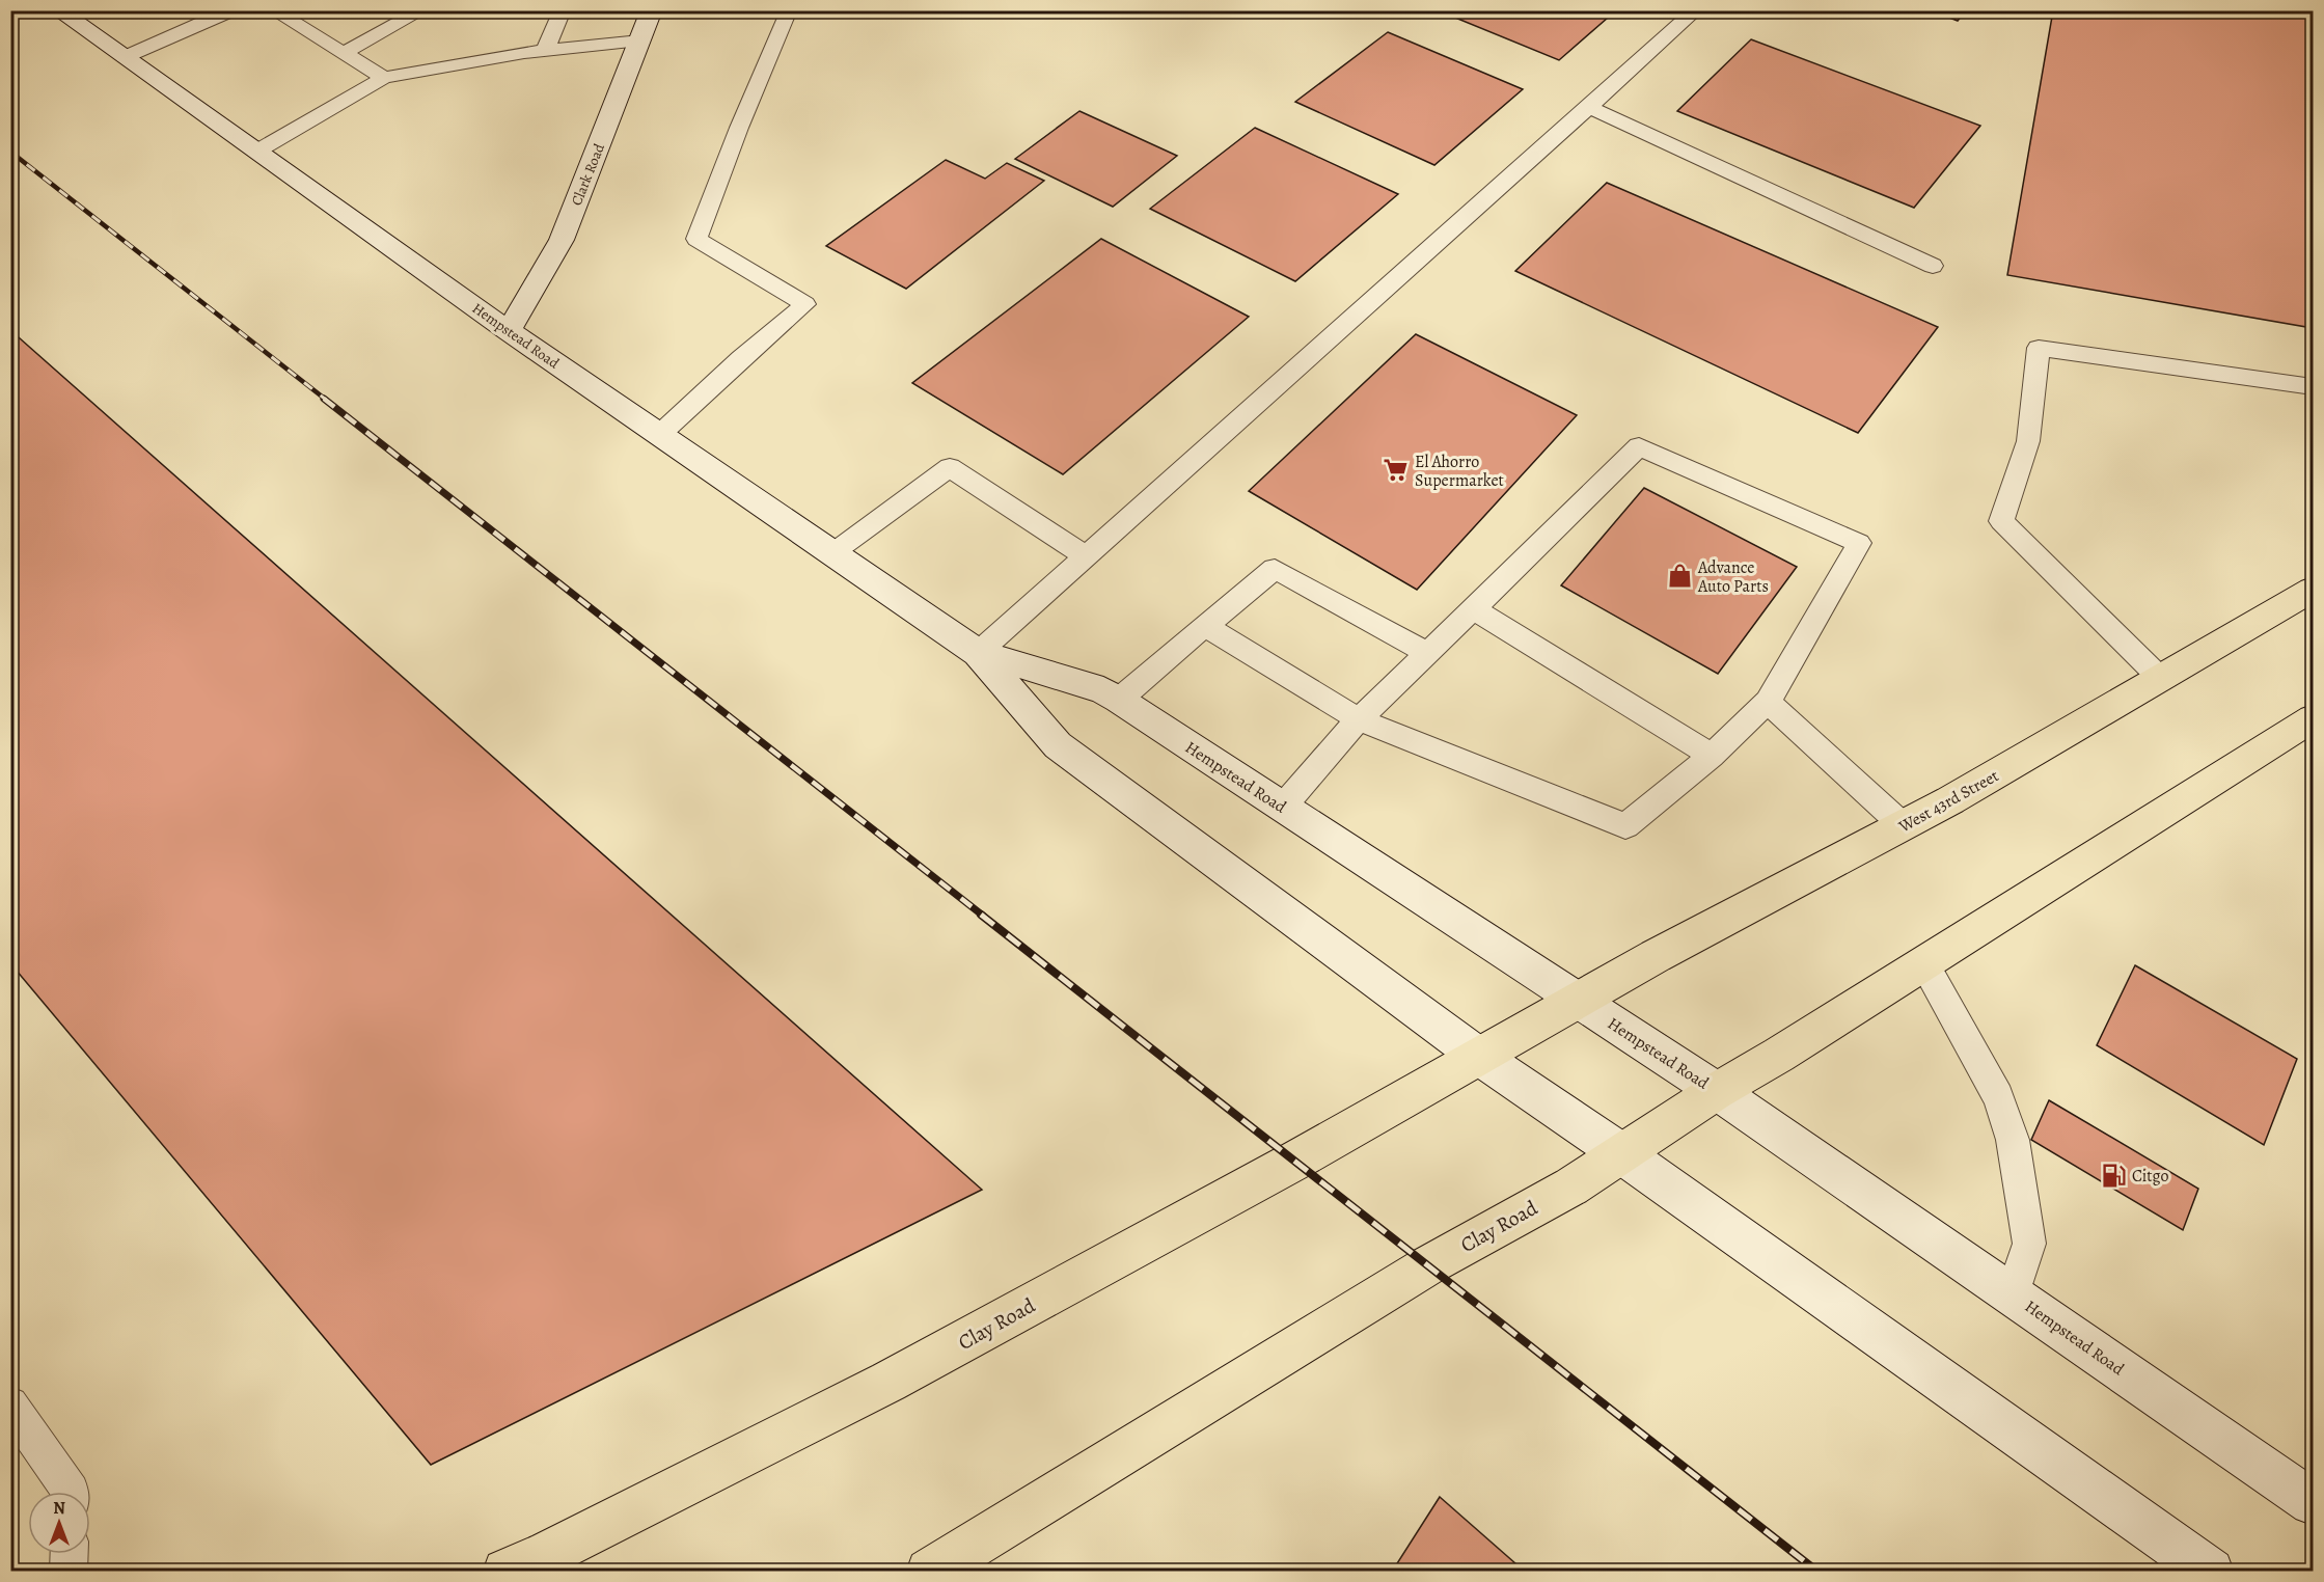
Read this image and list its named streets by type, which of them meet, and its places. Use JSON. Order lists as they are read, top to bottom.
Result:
{
  "streets": {
    "main road": [
      "Clark Road",
      "Hempstead Road",
      "West 43rd Street",
      "Clay Road"
    ]
  },
  "crossings": [
    ["Clark Road", "Hempstead Road"],
    ["Hempstead Road", "West 43rd Street"],
    ["Hempstead Road", "Clay Road"],
    ["West 43rd Street", "Clay Road"]
  ],
  "places": {
    "supermarket": ["El Ahorro Supermarket"],
    "shop": ["Advance Auto Parts"],
    "fuel station": ["Citgo"]
  },
  "north": "top"
}
